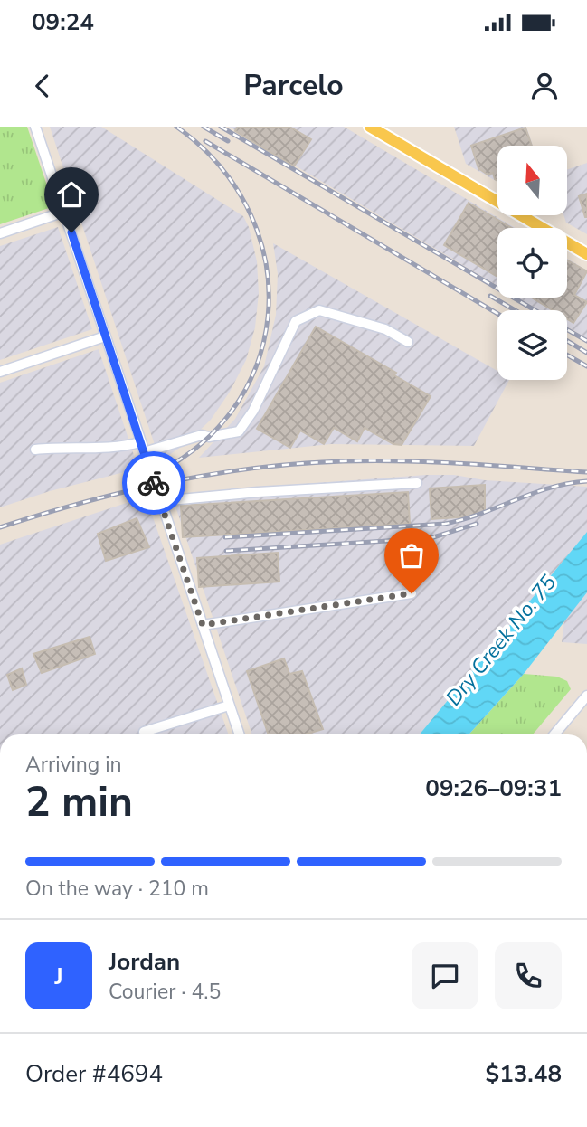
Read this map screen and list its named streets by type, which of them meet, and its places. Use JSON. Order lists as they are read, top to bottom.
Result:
{
  "water": ["Dry Creek No. 75"],
  "north": "top",
  "page": {
    "status": "09:24",
    "header": "Parcelo",
    "heading": ["2 min", "Arriving in", "09:26–09:31"],
    "panel": [
      "Jordan",
      "Courier · 4.5",
      "Order #4694",
      "$13.48"
    ],
    "bar": "On the way · 210 m",
    "round": "J"
  }
}
